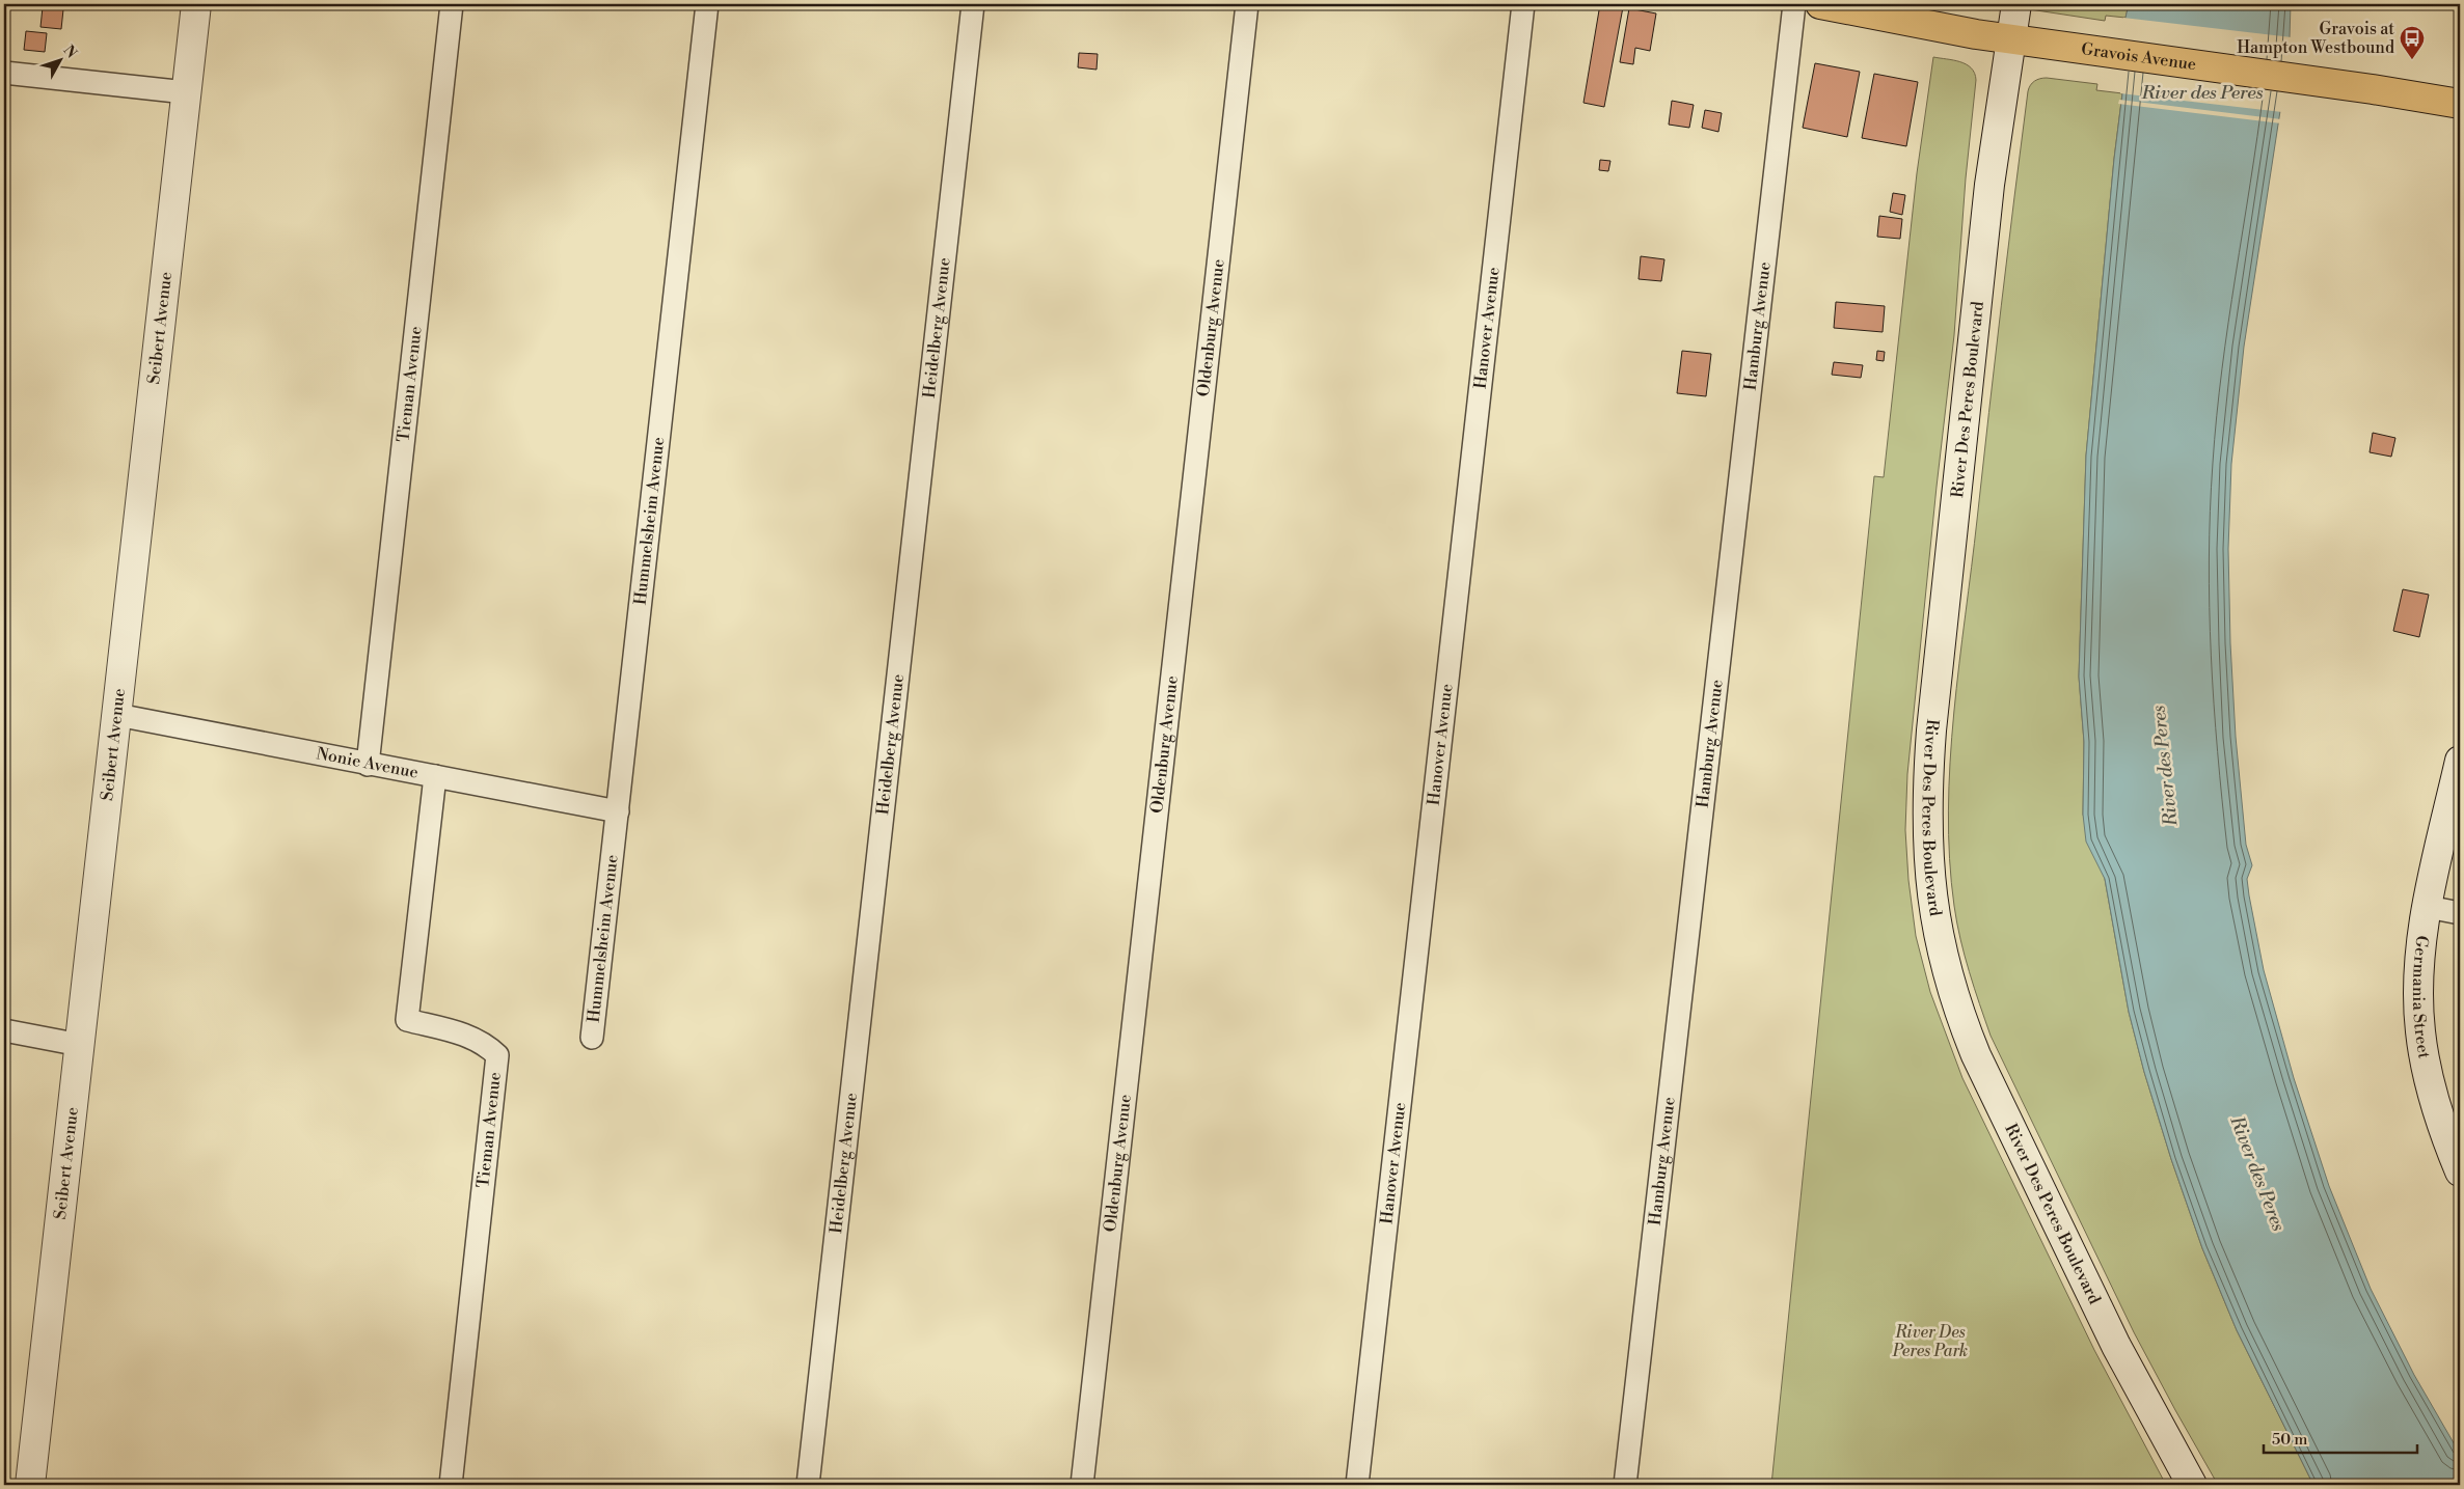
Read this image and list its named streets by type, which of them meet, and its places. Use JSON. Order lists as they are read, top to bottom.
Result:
{
  "streets": {
    "main road": [
      "Gravois Avenue",
      "Seibert Avenue",
      "River Des Peres Boulevard",
      "Germania Street"
    ],
    "street": [
      "Heidelberg Avenue",
      "Oldenburg Avenue",
      "Hanover Avenue",
      "Hamburg Avenue",
      "Tieman Avenue",
      "Hummelsheim Avenue",
      "Nonie Avenue"
    ]
  },
  "crossings": [
    ["Gravois Avenue", "River Des Peres Boulevard"],
    ["Seibert Avenue", "Nonie Avenue"],
    ["Tieman Avenue", "Nonie Avenue"],
    ["Hummelsheim Avenue", "Nonie Avenue"]
  ],
  "water": ["River des Peres"],
  "parks": ["River Des Peres Park"],
  "places": {
    "bus stop": ["Gravois at Hampton Westbound"]
  },
  "scale_bar": "50 m",
  "north": "top right"
}
